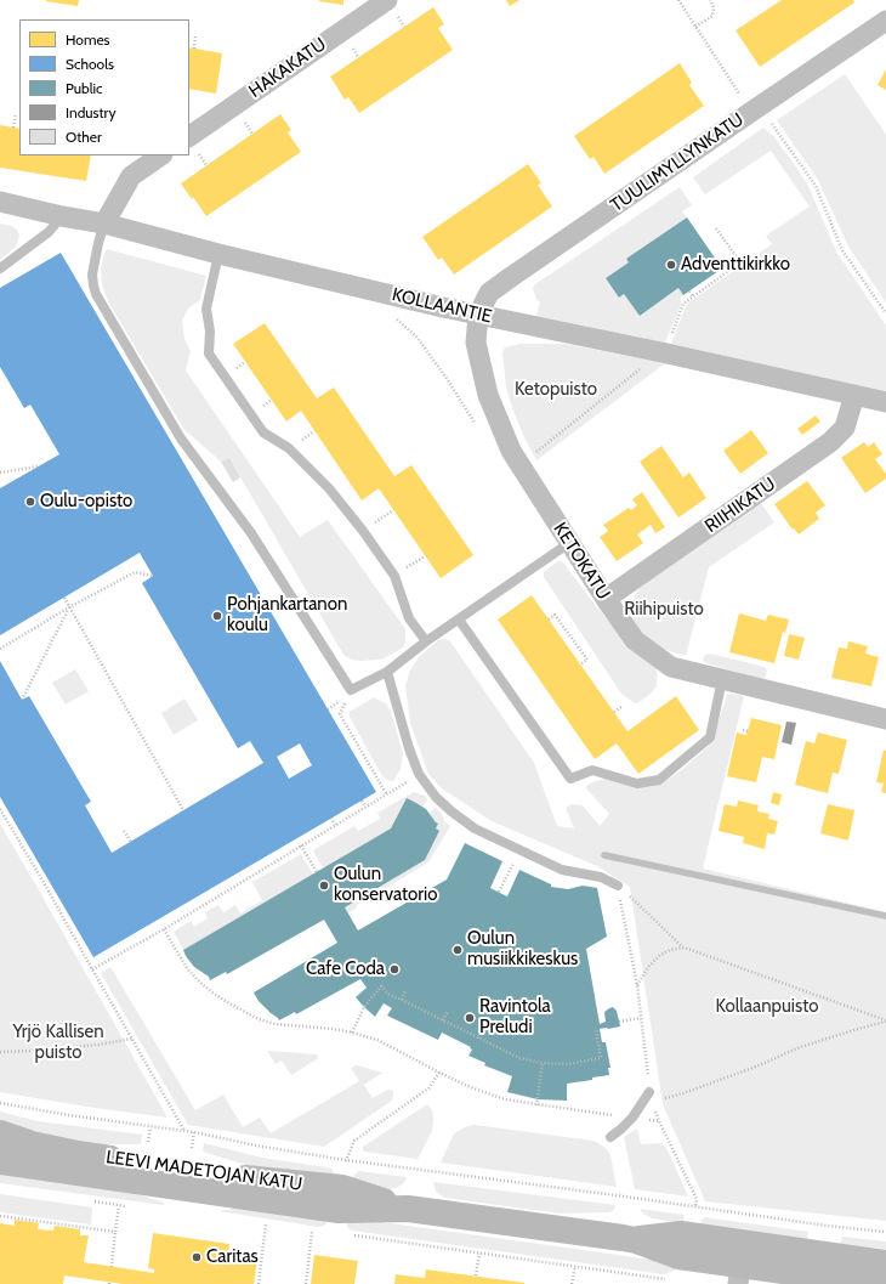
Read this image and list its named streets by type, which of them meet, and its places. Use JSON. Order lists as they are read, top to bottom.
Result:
{
  "streets": {
    "street": [
      "HAKAKATU",
      "TUULIMYLLYNKATU",
      "KOLLAANTIE",
      "RIIHIKATU",
      "KETOKATU",
      "LEEVI MADETOJAN KATU"
    ]
  },
  "crossings": [
    ["TUULIMYLLYNKATU", "KOLLAANTIE"],
    ["TUULIMYLLYNKATU", "KETOKATU"],
    ["KOLLAANTIE", "RIIHIKATU"],
    ["KOLLAANTIE", "KETOKATU"],
    ["RIIHIKATU", "KETOKATU"]
  ],
  "parks": [
    "Ketopuisto",
    "Riihipuisto",
    "Kollaanpuisto",
    "Yrjö Kallisen puisto"
  ],
  "places": [
    "Adventtikirkko",
    "Oulu-opisto",
    "Pohjankartanon koulu",
    "Oulun konservatorio",
    "Oulun musiikkikeskus",
    "Cafe Coda",
    "Ravintola Preludi",
    "Caritas"
  ],
  "legend": [
    "Homes",
    "Schools",
    "Public",
    "Industry",
    "Other"
  ]
}
